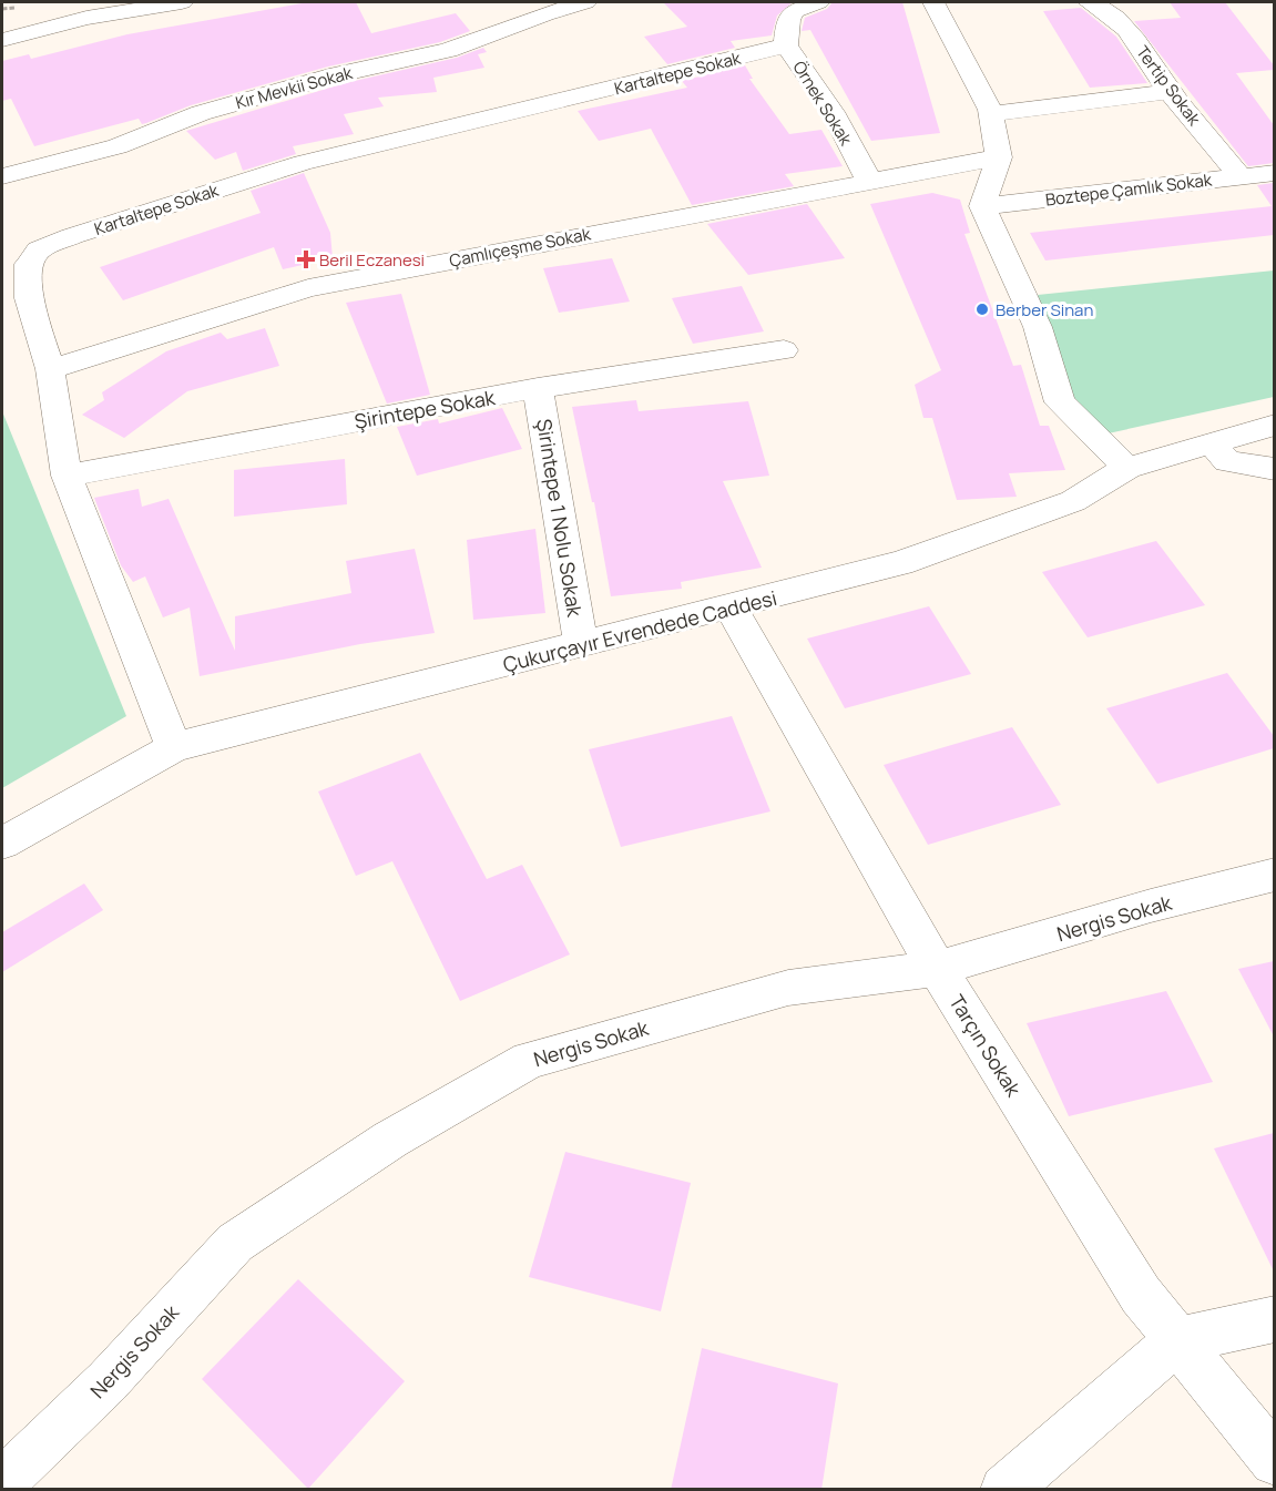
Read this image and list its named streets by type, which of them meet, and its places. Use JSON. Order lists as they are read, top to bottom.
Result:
{
  "streets": {
    "street": [
      "Kartaltepe Sokak",
      "Tertip Sokak",
      "Kır Mevkii Sokak",
      "Örnek Sokak",
      "Boztepe Çamlık Sokak",
      "Çamlıçeşme Sokak",
      "Şirintepe Sokak",
      "Şirintepe 1 Nolu Sokak",
      "Çukurçayır Evrendede Caddesi",
      "Nergis Sokak",
      "Tarçın Sokak"
    ]
  },
  "crossings": [
    ["Kartaltepe Sokak", "Örnek Sokak"],
    ["Kartaltepe Sokak", "Çamlıçeşme Sokak"],
    ["Kartaltepe Sokak", "Şirintepe Sokak"],
    ["Kartaltepe Sokak", "Çukurçayır Evrendede Caddesi"],
    ["Tertip Sokak", "Boztepe Çamlık Sokak"],
    ["Örnek Sokak", "Çamlıçeşme Sokak"],
    ["Şirintepe Sokak", "Şirintepe 1 Nolu Sokak"],
    ["Şirintepe 1 Nolu Sokak", "Çukurçayır Evrendede Caddesi"],
    ["Çukurçayır Evrendede Caddesi", "Tarçın Sokak"],
    ["Nergis Sokak", "Tarçın Sokak"]
  ],
  "places": {
    "health": ["Beril Eczanesi"],
    "other": ["Berber Sinan"]
  }
}
